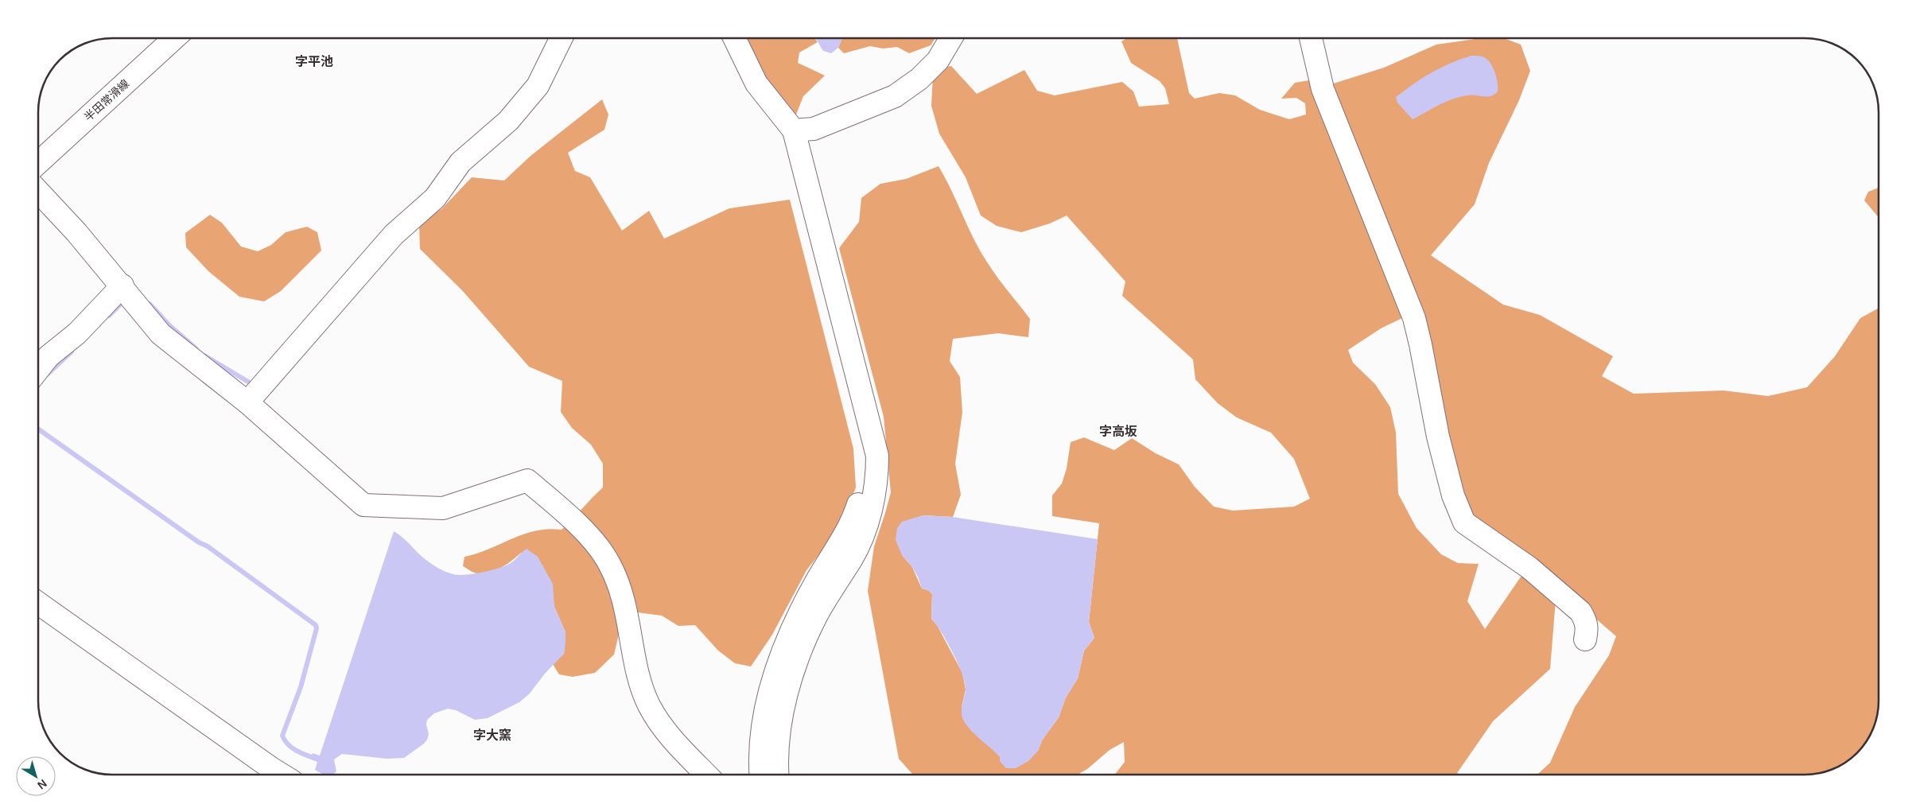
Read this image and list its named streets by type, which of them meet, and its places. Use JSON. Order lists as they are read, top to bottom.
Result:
{
  "streets": {
    "street": ["半田常滑線"]
  },
  "districts": ["字平池", "字高坂", "字大窯"],
  "north": "bottom right"
}
